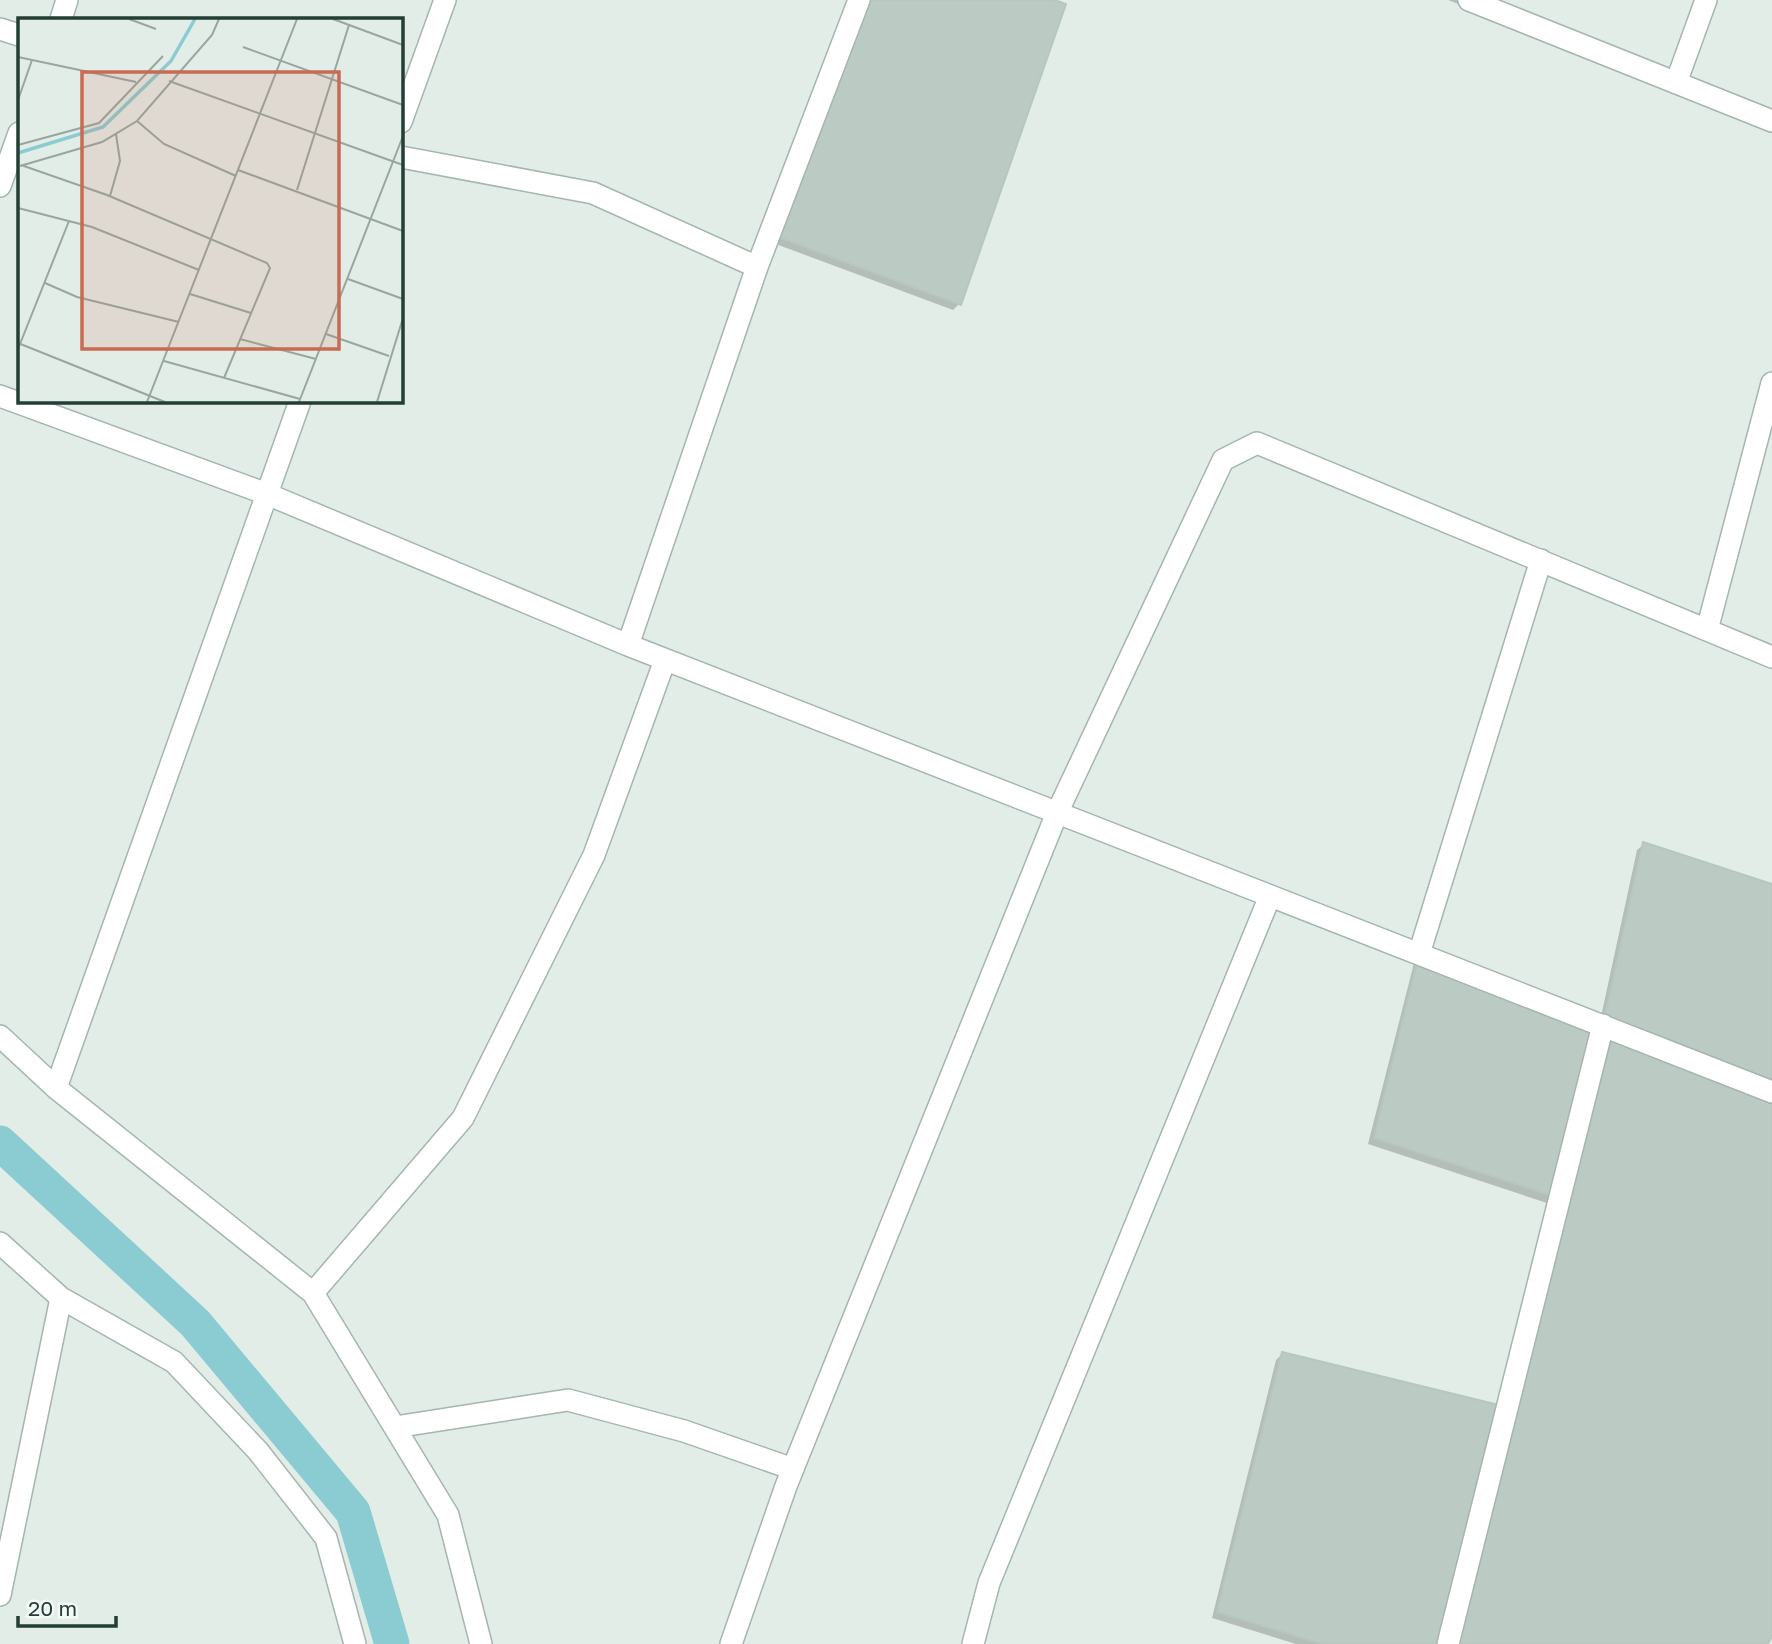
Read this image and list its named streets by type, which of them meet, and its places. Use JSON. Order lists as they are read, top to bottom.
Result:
{
  "scale_bar": "20 m"
}
